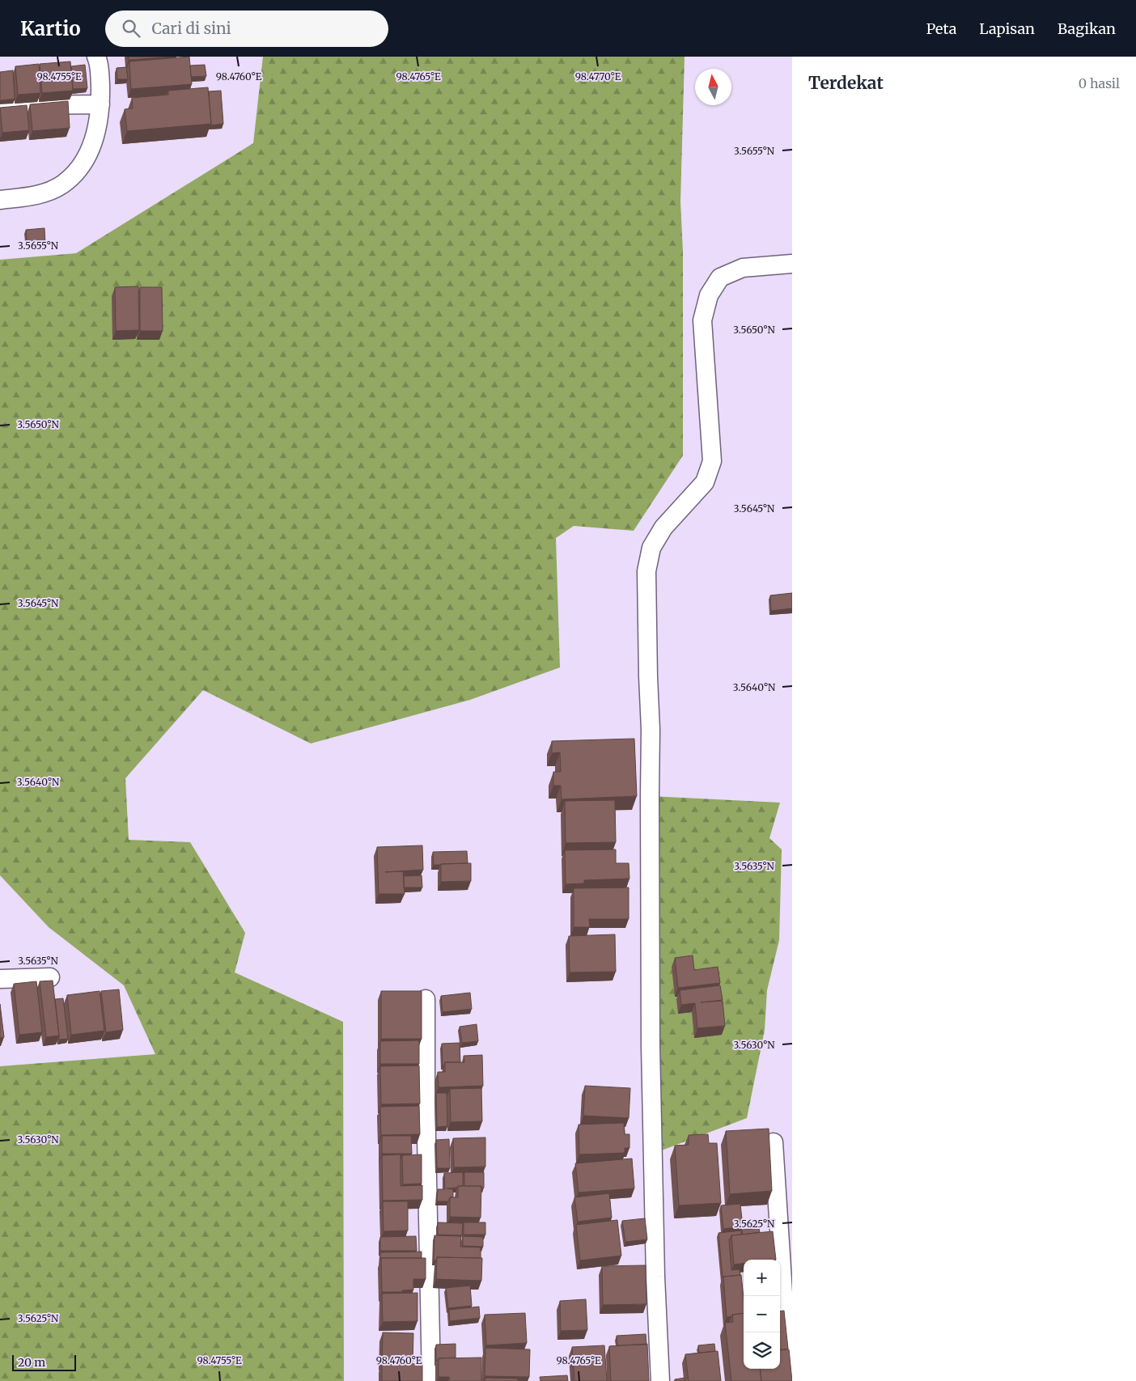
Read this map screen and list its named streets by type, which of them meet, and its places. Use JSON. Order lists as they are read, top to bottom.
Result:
{
  "scale_bar": "20 m",
  "north": "top",
  "page": {
    "header": "Kartio",
    "search": "Cari di sini",
    "nav": ["Peta", "Lapisan", "Bagikan"],
    "heading": ["Terdekat", "0 hasil"],
    "map_buttons": ["+", "−"],
    "scale": "20 m"
  },
  "coordinates": [
    "98.4755°E",
    "98.4760°E",
    "98.4765°E",
    "98.4770°E",
    "3.5655°N",
    "3.5650°N",
    "3.5645°N",
    "3.5640°N",
    "3.5635°N",
    "3.5630°N",
    "3.5625°N"
  ]
}
